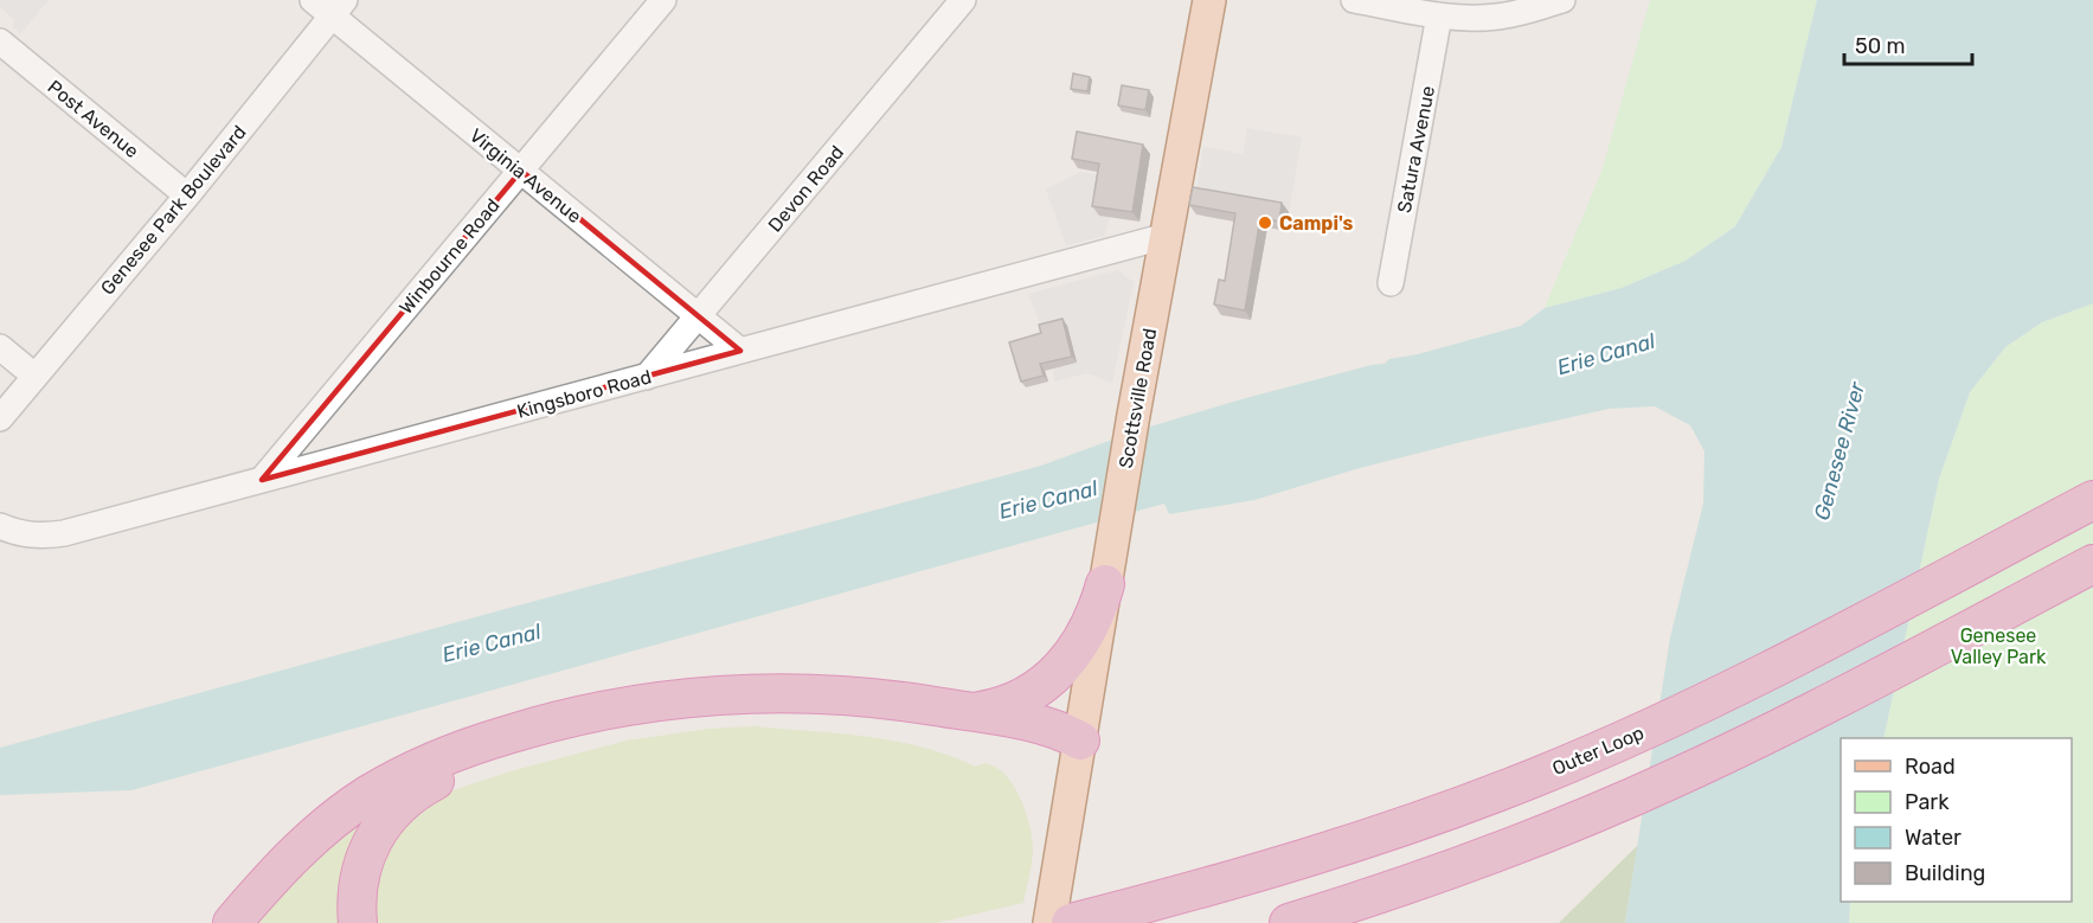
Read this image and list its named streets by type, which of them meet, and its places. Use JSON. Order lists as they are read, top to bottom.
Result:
{
  "streets": {
    "highway": ["Outer Loop"],
    "main road": ["Scottsville Road"],
    "street": [
      "Post Avenue",
      "Satura Avenue",
      "Virginia Avenue",
      "Devon Road",
      "Genesee Park Boulevard",
      "Winbourne Road",
      "Kingsboro Road"
    ]
  },
  "crossings": [
    ["Post Avenue", "Genesee Park Boulevard"],
    ["Virginia Avenue", "Devon Road"],
    ["Virginia Avenue", "Genesee Park Boulevard"],
    ["Virginia Avenue", "Winbourne Road"],
    ["Virginia Avenue", "Kingsboro Road"],
    ["Devon Road", "Kingsboro Road"],
    ["Winbourne Road", "Kingsboro Road"],
    ["Kingsboro Road", "Scottsville Road"]
  ],
  "water": ["Erie Canal", "Genesee River"],
  "parks": ["Genesee Valley Park"],
  "places": ["Campi's"],
  "legend": [
    "Road",
    "Park",
    "Water",
    "Building"
  ],
  "scale_bar": "50 m"
}
